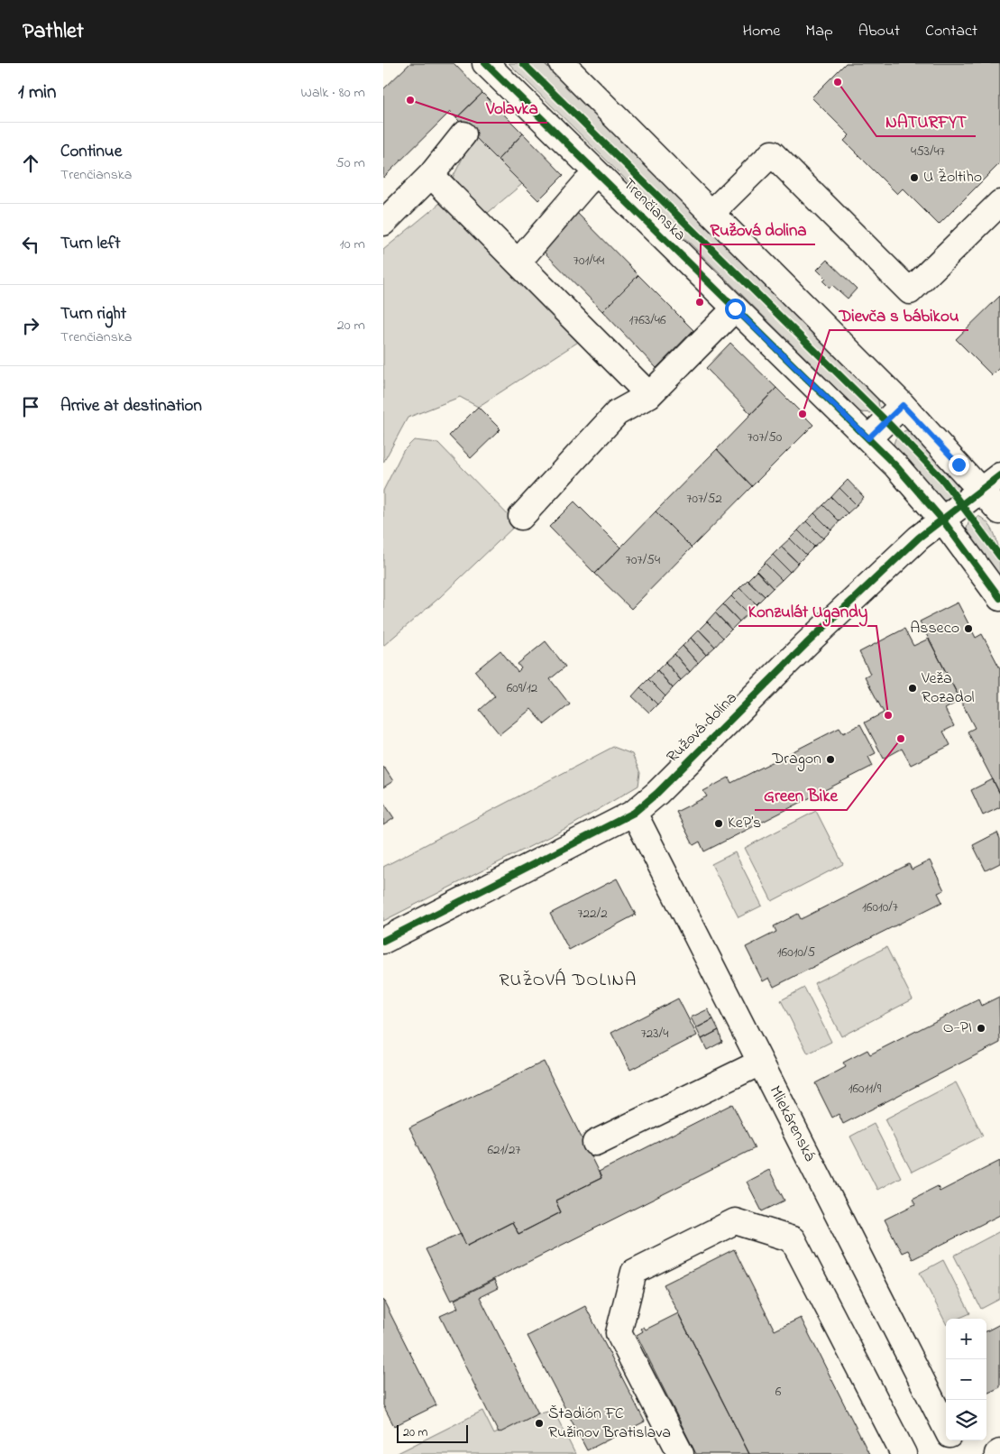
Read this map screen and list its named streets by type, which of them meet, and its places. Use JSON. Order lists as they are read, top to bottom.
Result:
{
  "streets": {
    "street": ["Trenčianska", "Ružová dolina", "Mliekárenská"]
  },
  "crossings": [
    ["Trenčianska", "Ružová dolina"],
    ["Ružová dolina", "Mliekárenská"]
  ],
  "districts": ["RUŽOVÁ DOLINA"],
  "places": [
    "NATURFYT",
    "Volavka",
    "U Žoltiho",
    "Ružová dolina",
    "Dievča s bábikou",
    "Asseco",
    "Veža Rozadol",
    "Konzulát Ugandy",
    "Green Bike",
    "Dragon",
    "KeP’s",
    "O-PI",
    "Štadión FC Ružinov Bratislava"
  ],
  "house_numbers": [
    "453/47",
    "701/44",
    "1763/46",
    "707/50",
    "707/52",
    "707/54",
    "609/12",
    "16010/7",
    "722/2",
    "16010/5",
    "723/4",
    "16011/9",
    "621/27",
    "6"
  ],
  "scale_bar": "20 m",
  "page": {
    "header": "Pathlet",
    "nav": [
      "Home",
      "Map",
      "About",
      "Contact"
    ],
    "heading": ["1 min", "Walk · 80 m"],
    "list": [
      ["Continue", "Trenčianska", "50 m"],
      ["Turn left", "10 m"],
      ["Turn right", "Trenčianska", "20 m"],
      "Arrive at destination"
    ],
    "map_buttons": ["+", "−"],
    "scale": "20 m"
  }
}
